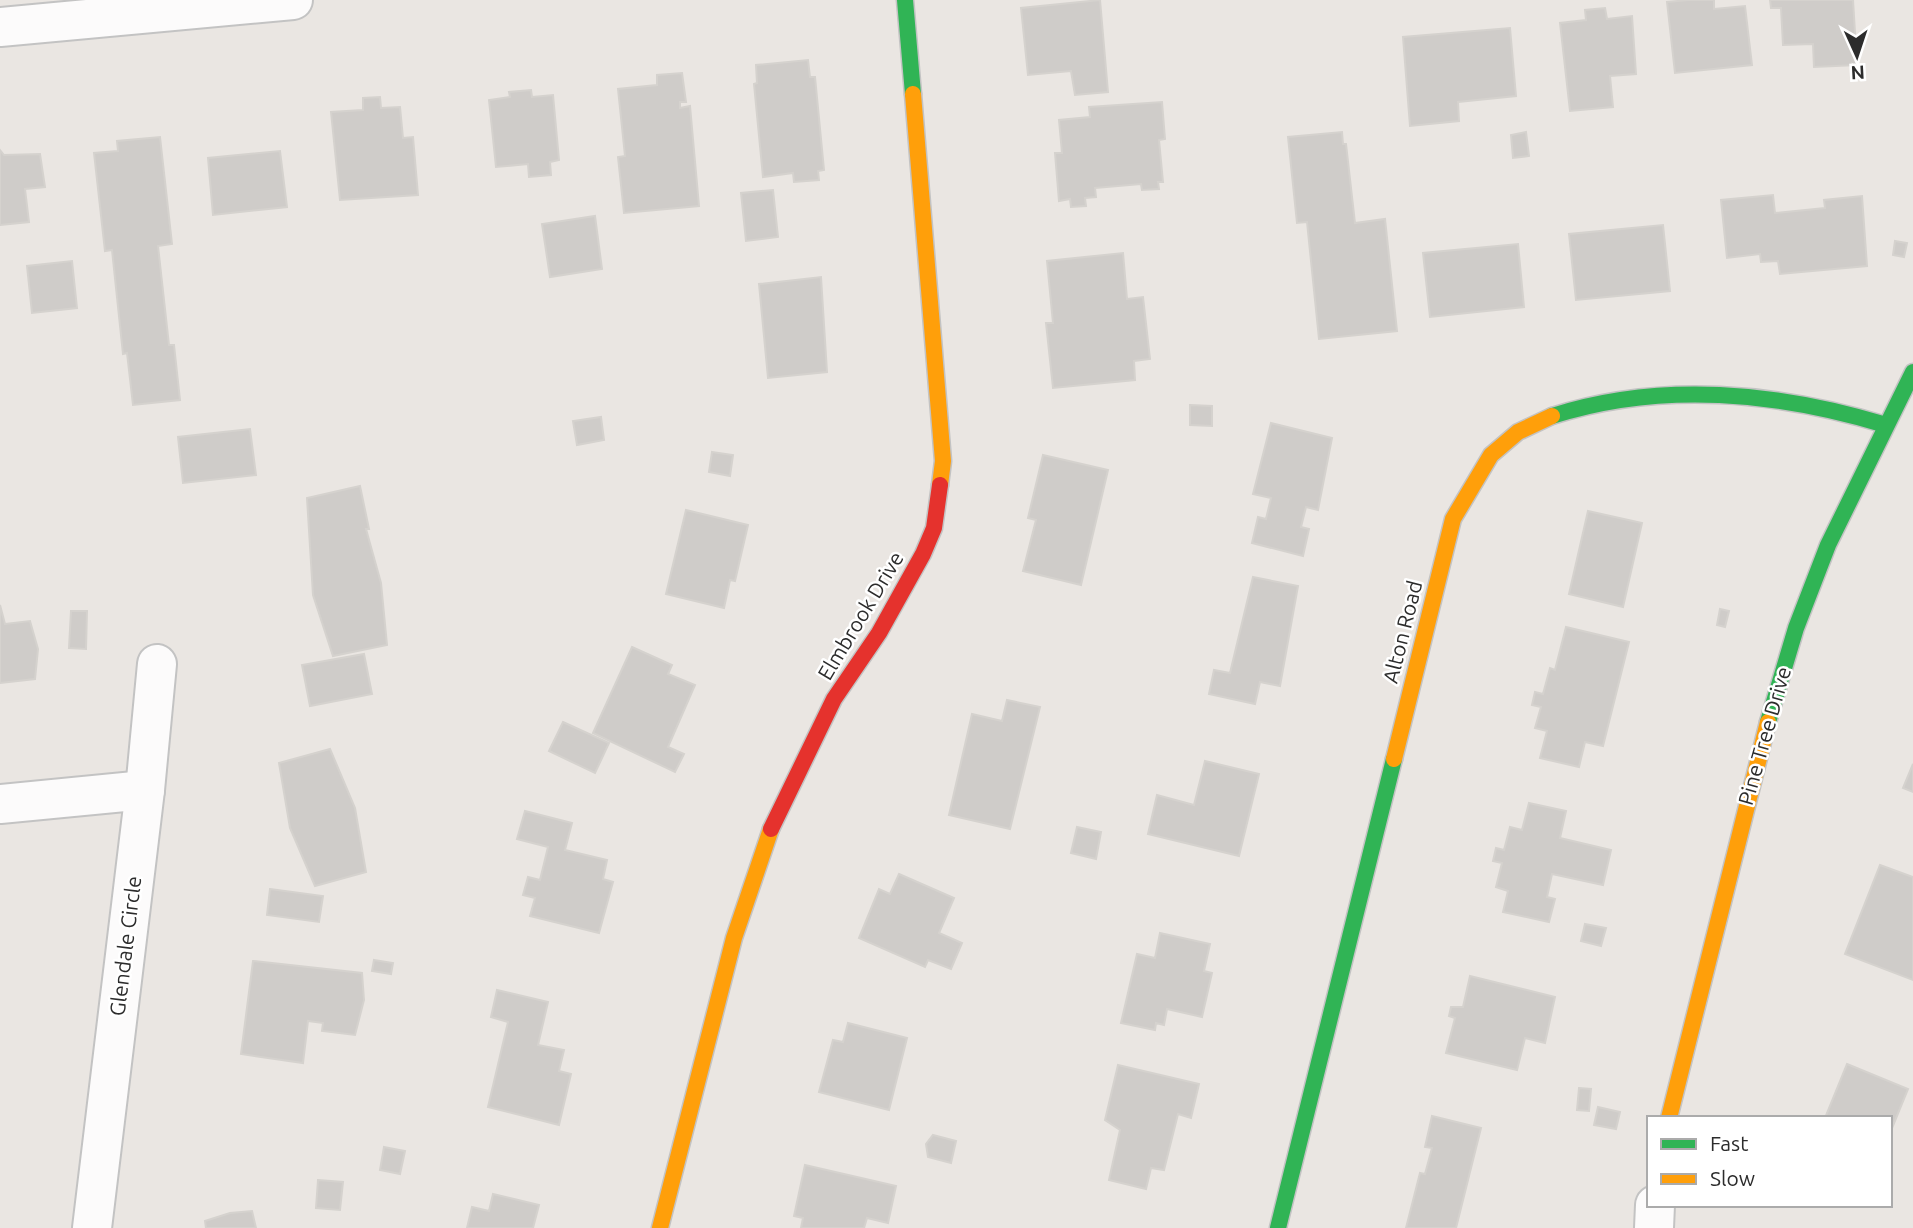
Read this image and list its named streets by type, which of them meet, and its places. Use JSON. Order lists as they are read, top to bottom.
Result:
{
  "streets": {
    "street": [
      "Elmbrook Drive",
      "Alton Road",
      "Pine Tree Drive",
      "Glendale Circle"
    ]
  },
  "crossings": [
    ["Alton Road", "Pine Tree Drive"]
  ],
  "legend": ["Fast", "Slow"],
  "north": "bottom"
}
